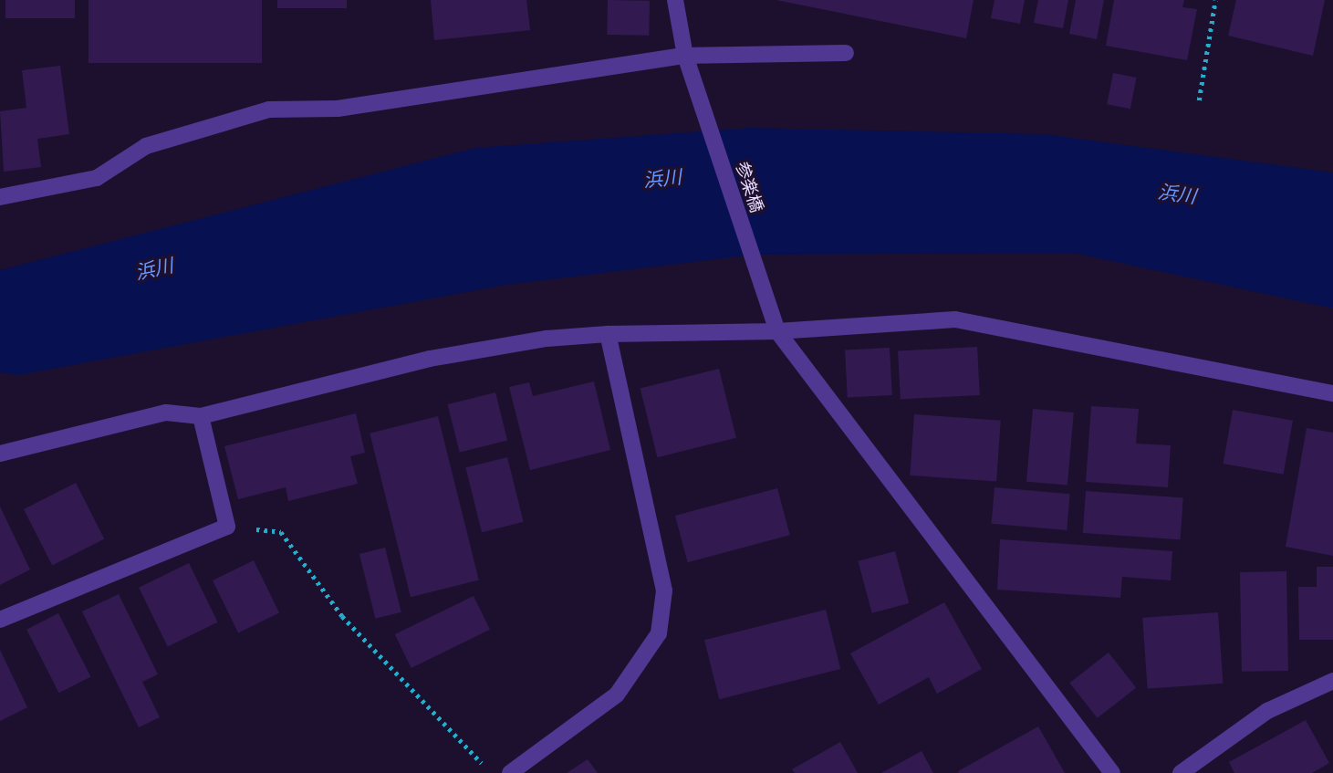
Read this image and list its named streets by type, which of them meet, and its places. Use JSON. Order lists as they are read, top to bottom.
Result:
{
  "streets": {
    "street": ["参楽橋"]
  },
  "water": ["浜川"]
}
